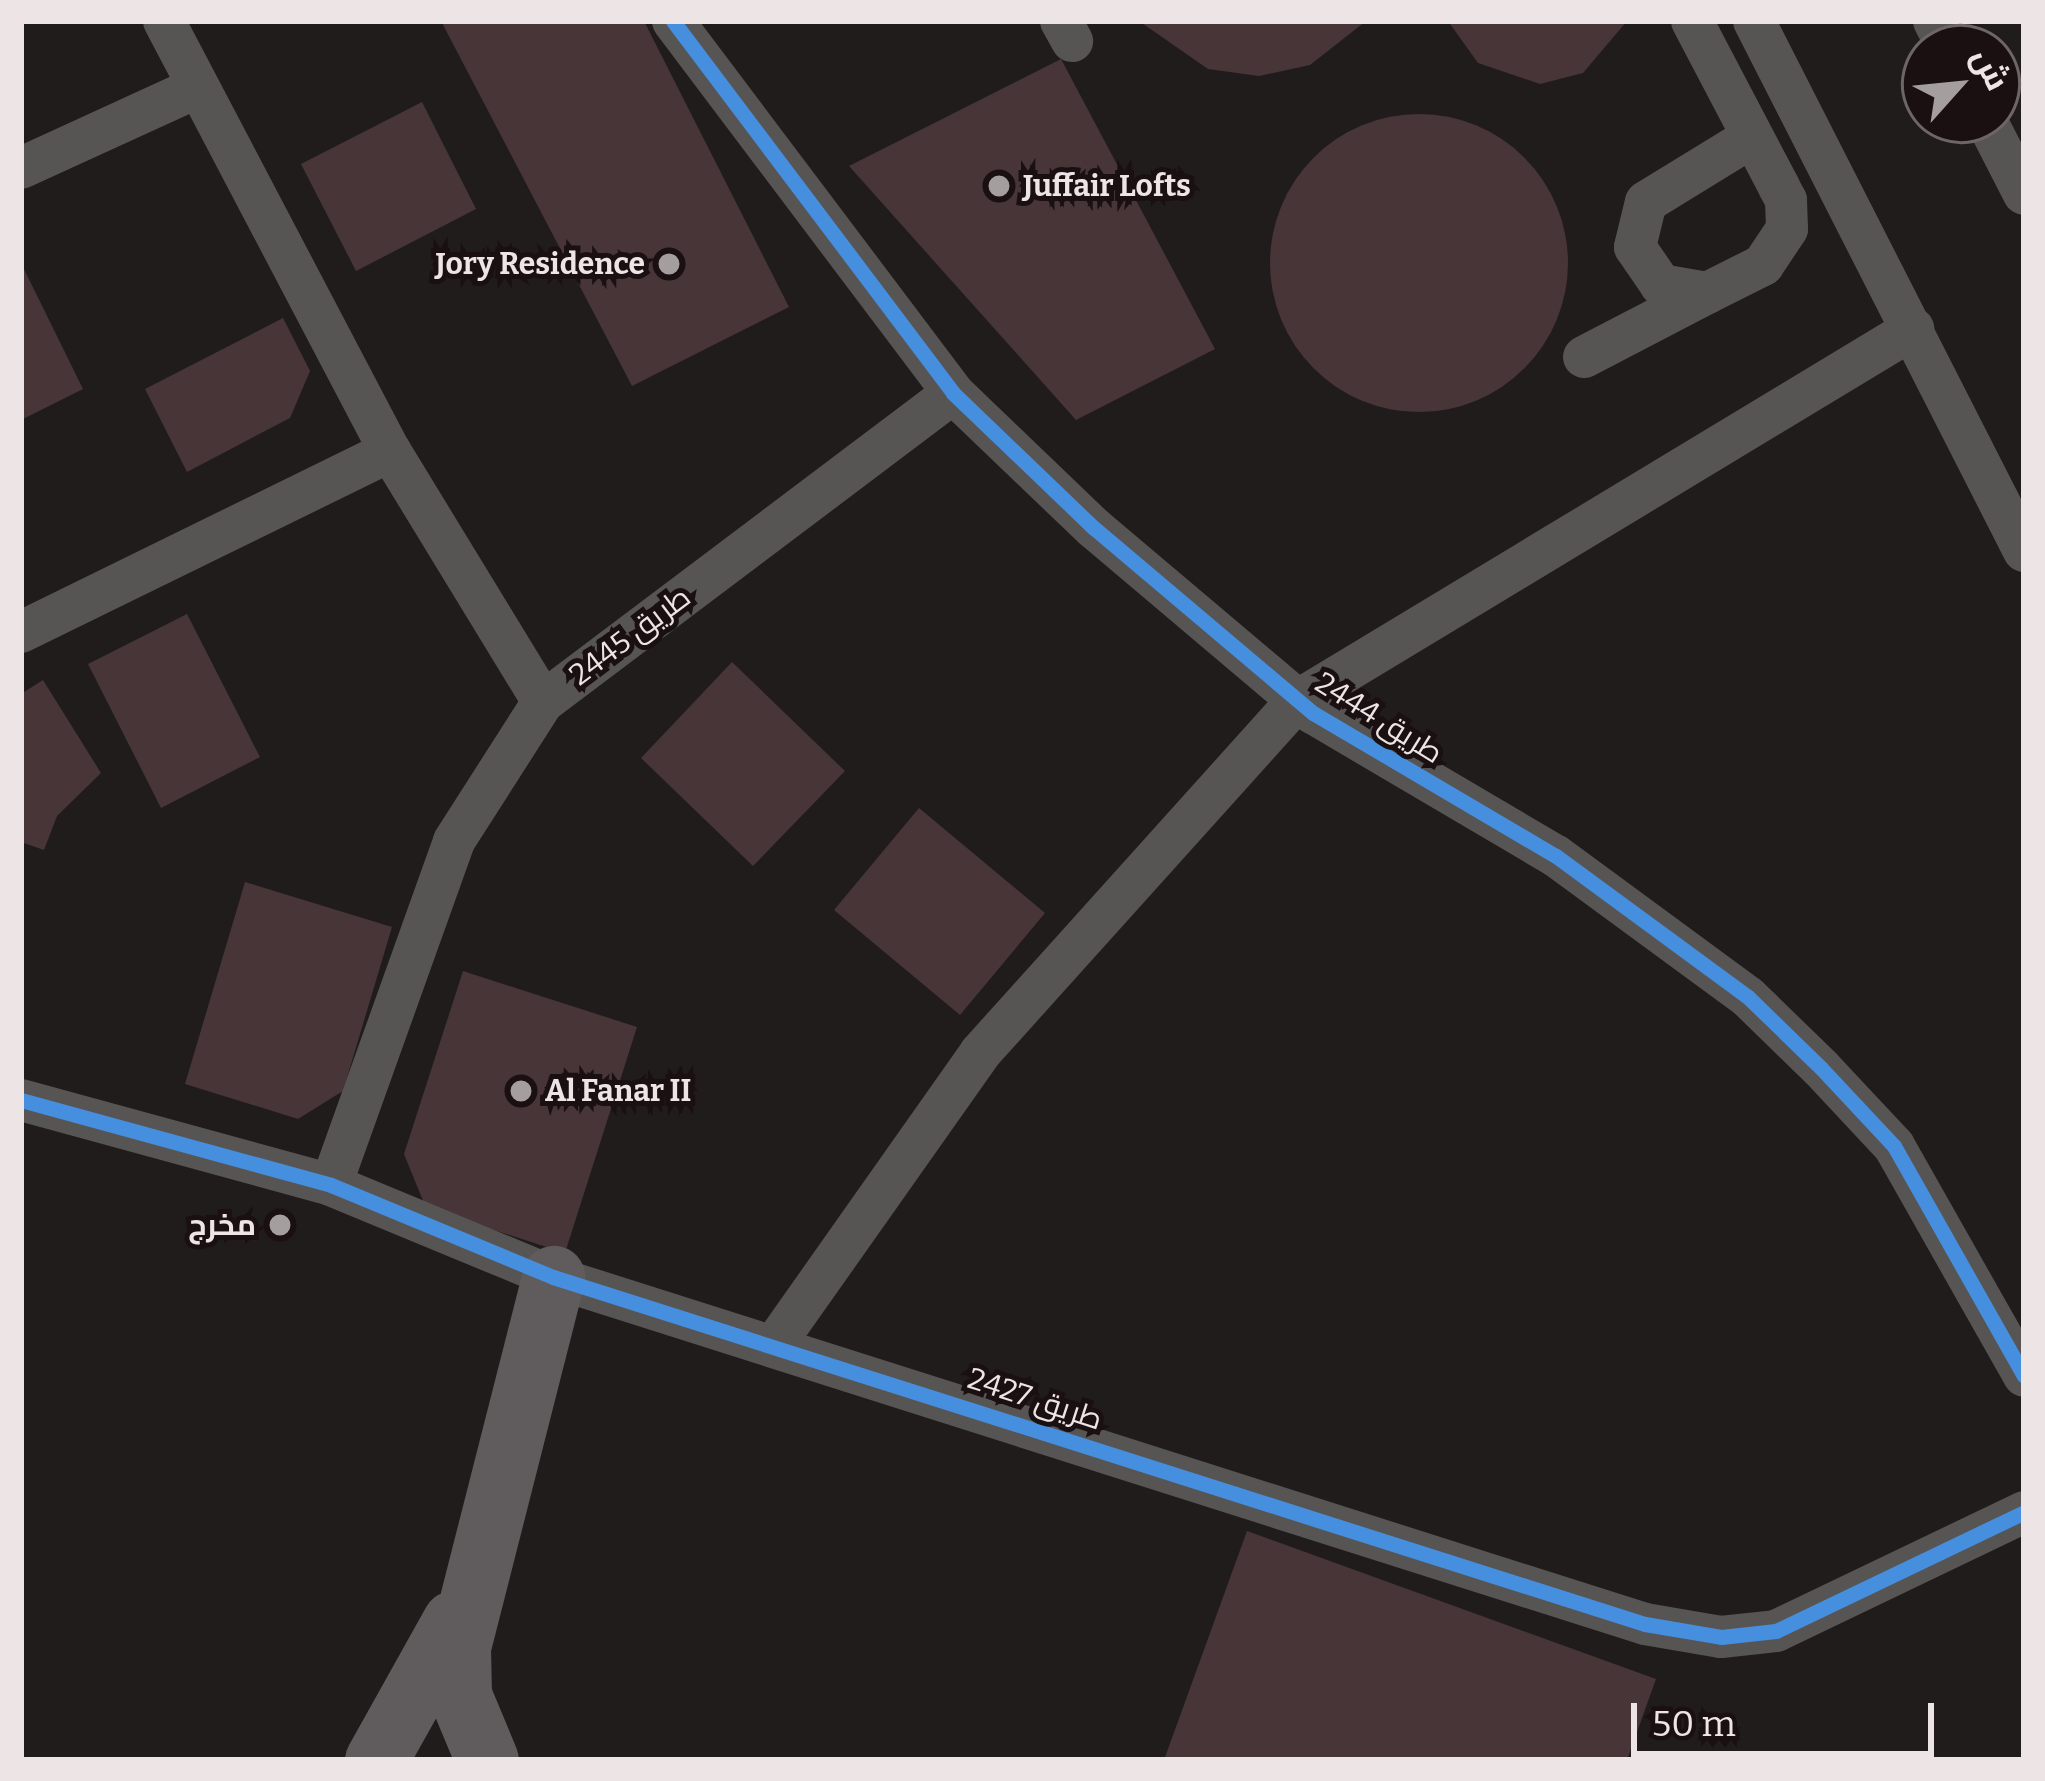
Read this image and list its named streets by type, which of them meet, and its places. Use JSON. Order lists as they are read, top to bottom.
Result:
{
  "streets": {
    "street": ["طريق 2445", "طريق 2444", "طريق 2427"]
  },
  "crossings": [
    ["طريق 2445", "طريق 2444"]
  ],
  "places": [
    "Juffair Lofts",
    "Jory Residence",
    "Al Fanar II",
    "مخرج"
  ],
  "scale_bar": "50 m",
  "north": "top right"
}
